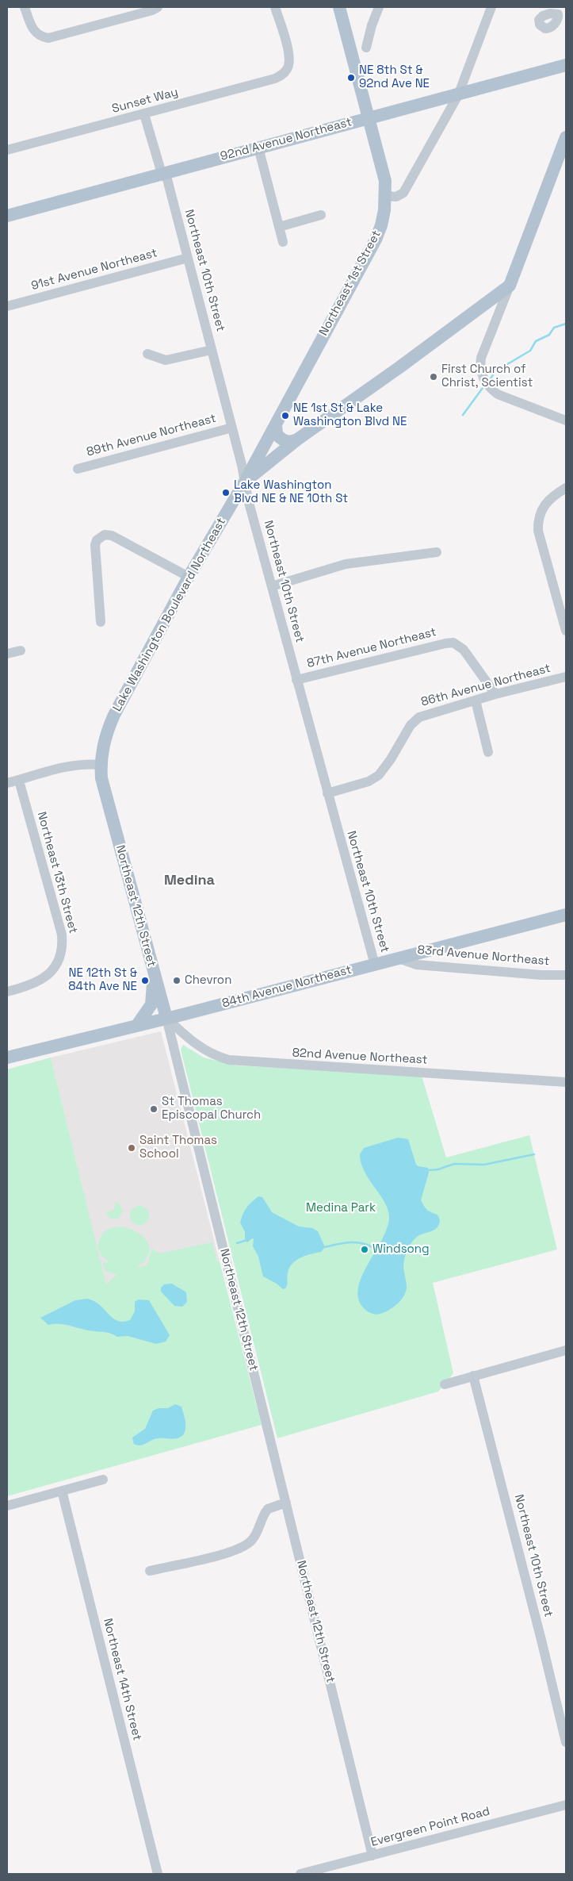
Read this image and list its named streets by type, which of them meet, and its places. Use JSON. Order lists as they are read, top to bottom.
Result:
{
  "streets": {
    "main road": [
      "92nd Avenue Northeast",
      "Northeast 1st Street",
      "Lake Washington Boulevard Northeast",
      "Northeast 12th Street",
      "84th Avenue Northeast"
    ],
    "street": [
      "Sunset Way",
      "91st Avenue Northeast",
      "Northeast 10th Street",
      "89th Avenue Northeast",
      "87th Avenue Northeast",
      "86th Avenue Northeast",
      "Northeast 13th Street",
      "83rd Avenue Northeast",
      "82nd Avenue Northeast",
      "Northeast 14th Street",
      "Evergreen Point Road"
    ]
  },
  "crossings": [
    ["Sunset Way", "Northeast 10th Street"],
    ["92nd Avenue Northeast", "Northeast 10th Street"],
    ["92nd Avenue Northeast", "Northeast 1st Street"],
    ["91st Avenue Northeast", "Northeast 10th Street"],
    ["Northeast 10th Street", "Northeast 1st Street"],
    ["Northeast 10th Street", "89th Avenue Northeast"],
    ["Northeast 10th Street", "Lake Washington Boulevard Northeast"],
    ["Northeast 10th Street", "87th Avenue Northeast"],
    ["Northeast 10th Street", "86th Avenue Northeast"],
    ["Northeast 10th Street", "84th Avenue Northeast"],
    ["Northeast 1st Street", "Lake Washington Boulevard Northeast"],
    ["Lake Washington Boulevard Northeast", "Northeast 12th Street"],
    ["87th Avenue Northeast", "86th Avenue Northeast"],
    ["Northeast 12th Street", "84th Avenue Northeast"],
    ["Northeast 12th Street", "82nd Avenue Northeast"],
    ["Northeast 12th Street", "Evergreen Point Road"],
    ["83rd Avenue Northeast", "84th Avenue Northeast"],
    ["84th Avenue Northeast", "82nd Avenue Northeast"]
  ],
  "districts": ["Medina"],
  "parks": ["Medina Park"],
  "places": [
    "NE 8th St & 92nd Ave NE",
    "First Church of Christ, Scientist",
    "NE 1st St & Lake Washington Blvd NE",
    "Lake Washington Blvd NE & NE 10th St",
    "NE 12th St & 84th Ave NE",
    "Chevron",
    "St Thomas Episcopal Church",
    "Saint Thomas School",
    "Windsong"
  ]
}
